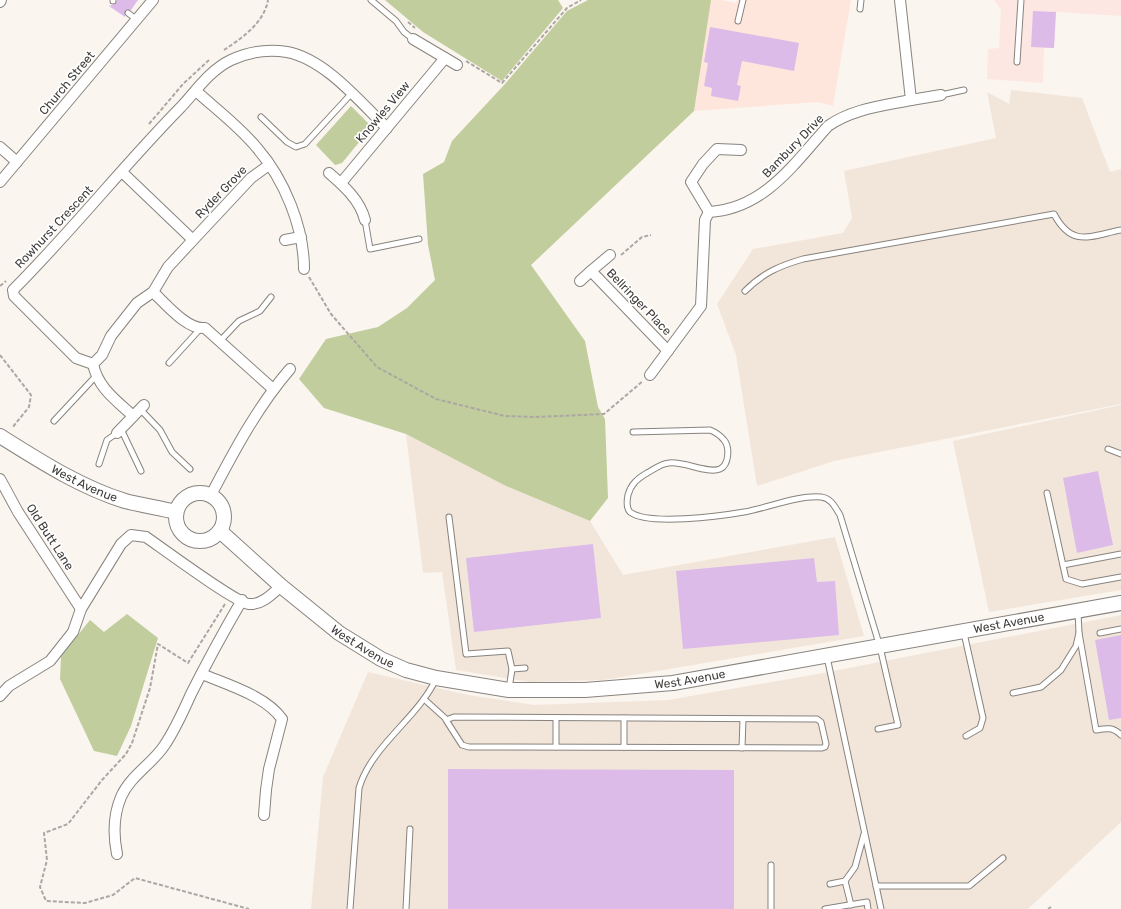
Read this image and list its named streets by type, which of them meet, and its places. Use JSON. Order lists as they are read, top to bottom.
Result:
{
  "streets": {
    "street": [
      "Church Street",
      "Knowles View",
      "Bambury Drive",
      "Ryder Grove",
      "Rowhurst Crescent",
      "Bellringer Place",
      "West Avenue",
      "Old Butt Lane"
    ]
  },
  "crossings": [
    ["Knowles View", "Rowhurst Crescent"]
  ]
}
